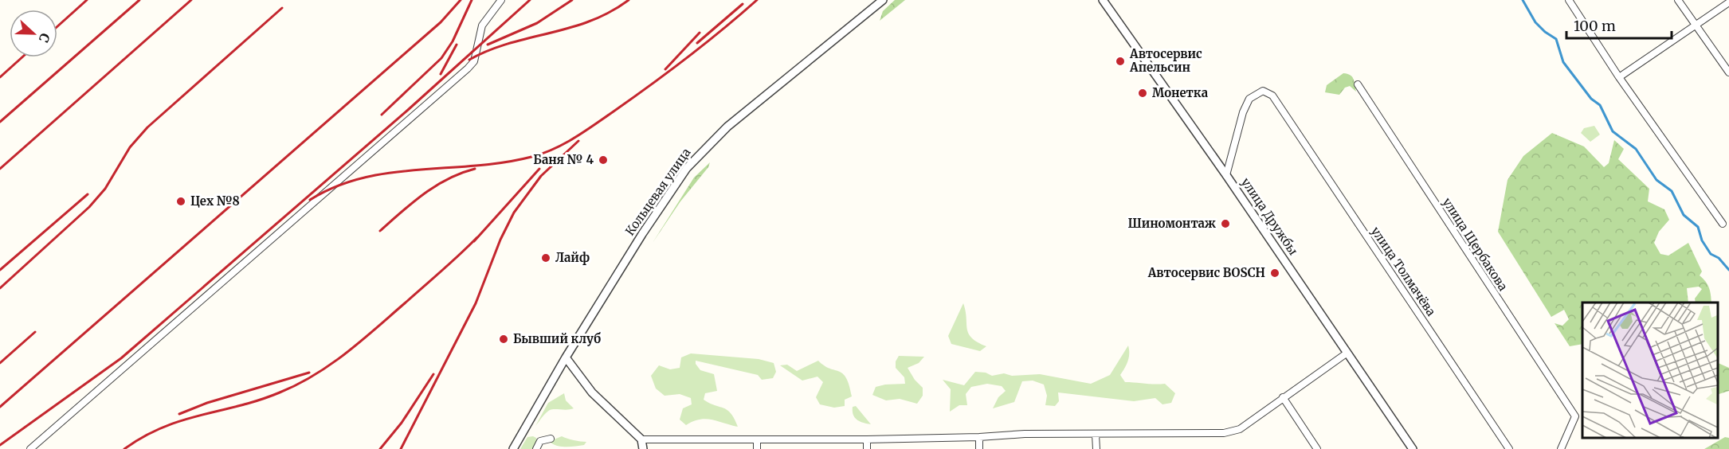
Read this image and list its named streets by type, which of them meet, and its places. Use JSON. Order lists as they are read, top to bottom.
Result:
{
  "streets": {
    "street": [
      "Кольцевая улица",
      "улица Дружбы",
      "улица Щербакова",
      "улица Толмачёва"
    ]
  },
  "crossings": [
    ["улица Дружбы", "улица Толмачёва"]
  ],
  "places": [
    "Автосервис Апельсин",
    "Монетка",
    "Баня № 4",
    "Цех №8",
    "Шиномонтаж",
    "Лайф",
    "Автосервис BOSCH",
    "Бывший клуб"
  ],
  "scale_bar": "100 m",
  "north": "right"
}
